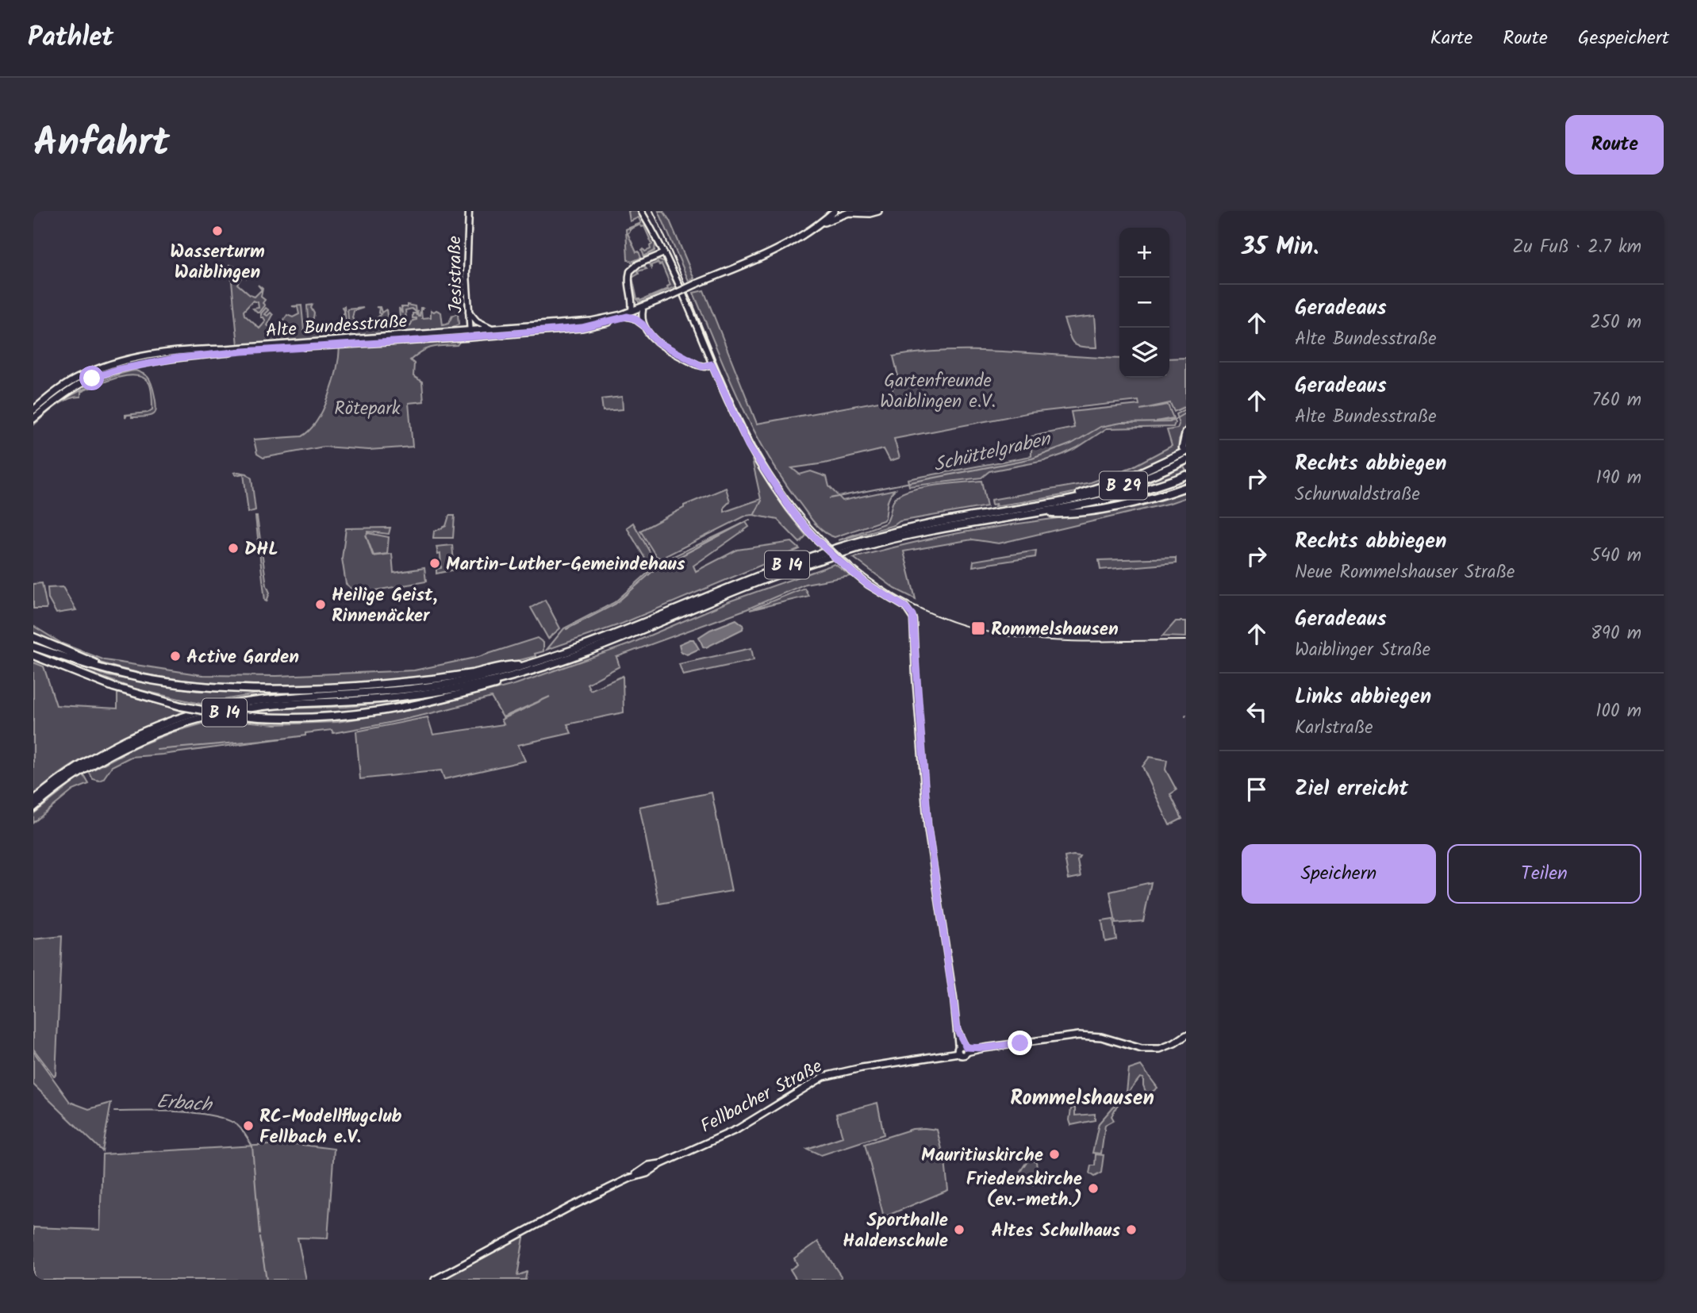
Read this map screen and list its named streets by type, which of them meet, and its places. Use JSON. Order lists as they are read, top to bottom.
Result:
{
  "streets": {
    "highway": ["B 29", "B 14"],
    "main road": ["Alte Bundesstraße", "Fellbacher Straße"],
    "street": ["Jesistraße"]
  },
  "crossings": [
    ["Jesistraße", "Alte Bundesstraße"],
    ["B 29", "B 14"]
  ],
  "districts": ["Rommelshausen"],
  "water": ["Schüttelgraben", "Erbach"],
  "parks": ["Gartenfreunde Waiblingen e.V.", "Rötepark"],
  "places": {
    "other": [
      "Wasserturm Waiblingen",
      "DHL",
      "Martin-Luther-Gemeindehaus",
      "Heilige Geist, Rinnenäcker",
      "Active Garden",
      "RC-Modellflugclub Fellbach e.V.",
      "Mauritiuskirche",
      "Friedenskirche (ev.-meth.)",
      "Sporthalle Haldenschule",
      "Altes Schulhaus"
    ],
    "transit": ["Rommelshausen"]
  },
  "page": {
    "header": "Pathlet",
    "nav": ["Karte", "Route", "Gespeichert"],
    "title": "Anfahrt",
    "buttons": [
      "Route",
      ["Speichern", "Teilen"]
    ],
    "heading": ["35 Min.", "Zu Fuß · 2.7 km"],
    "map_buttons": ["+", "−"],
    "list": [
      ["Geradeaus", "Alte Bundesstraße", "250 m"],
      ["Geradeaus", "Alte Bundesstraße", "760 m"],
      ["Rechts abbiegen", "Schurwaldstraße", "190 m"],
      ["Rechts abbiegen", "Neue Rommelshauser Straße", "540 m"],
      ["Geradeaus", "Waiblinger Straße", "890 m"],
      ["Links abbiegen", "Karlstraße", "100 m"],
      "Ziel erreicht"
    ]
  }
}
